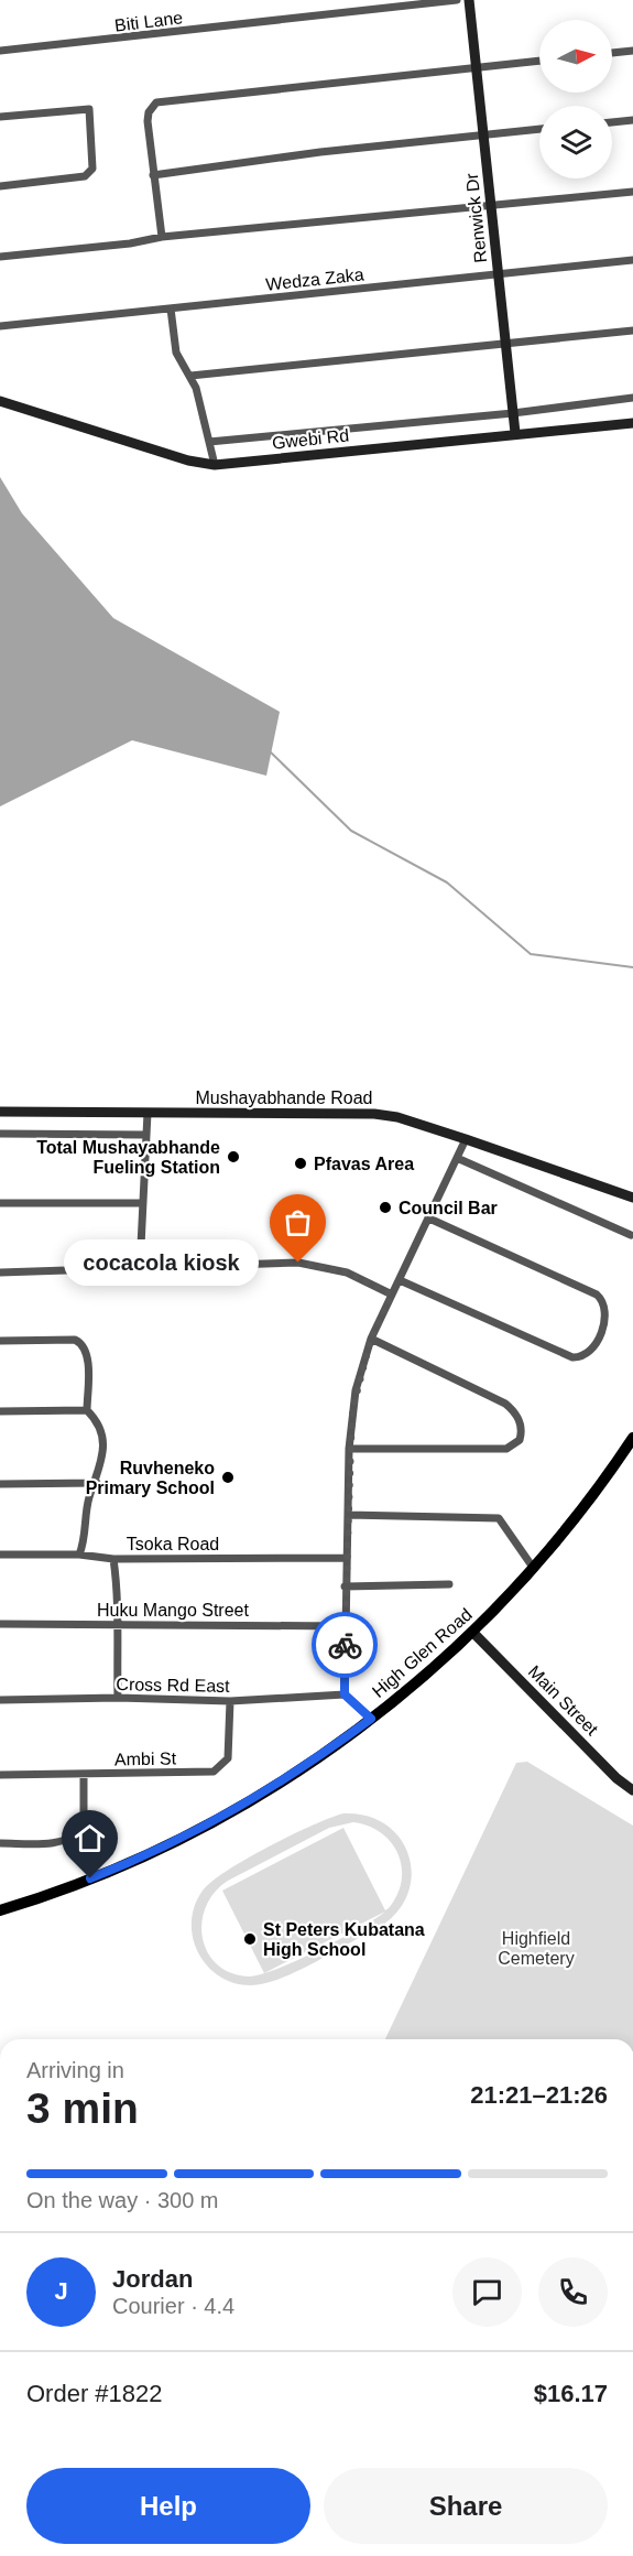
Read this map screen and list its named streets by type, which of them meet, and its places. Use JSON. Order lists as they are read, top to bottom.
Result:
{
  "streets": {
    "main road": ["High Glen Road"],
    "street": [
      "Biti Lane",
      "Renwick Dr",
      "Wedza Zaka",
      "Gwebi Rd",
      "Mushayabhande Road",
      "Tsoka Road",
      "Huku Mango Street",
      "Cross Rd East",
      "Main Street",
      "Ambi St"
    ]
  },
  "crossings": [
    ["Renwick Dr", "Wedza Zaka"],
    ["Renwick Dr", "Gwebi Rd"],
    ["High Glen Road", "Main Street"],
    ["Cross Rd East", "Ambi St"]
  ],
  "parks": ["Highfield Cemetery"],
  "places": [
    "Total Mushayabhande Fueling Station",
    "Pfavas Area",
    "Council Bar",
    "cocacola kiosk",
    "Ruvheneko Primary School",
    "St Peters Kubatana High School"
  ],
  "north": "right",
  "page": {
    "bubble": "cocacola kiosk",
    "heading": ["3 min", "Arriving in", "21:21–21:26"],
    "panel": [
      "Jordan",
      "Courier · 4.4",
      "Order #1822",
      "$16.17"
    ],
    "bar": "On the way · 300 m",
    "round": "J",
    "buttons": ["Help", "Share"]
  }
}
